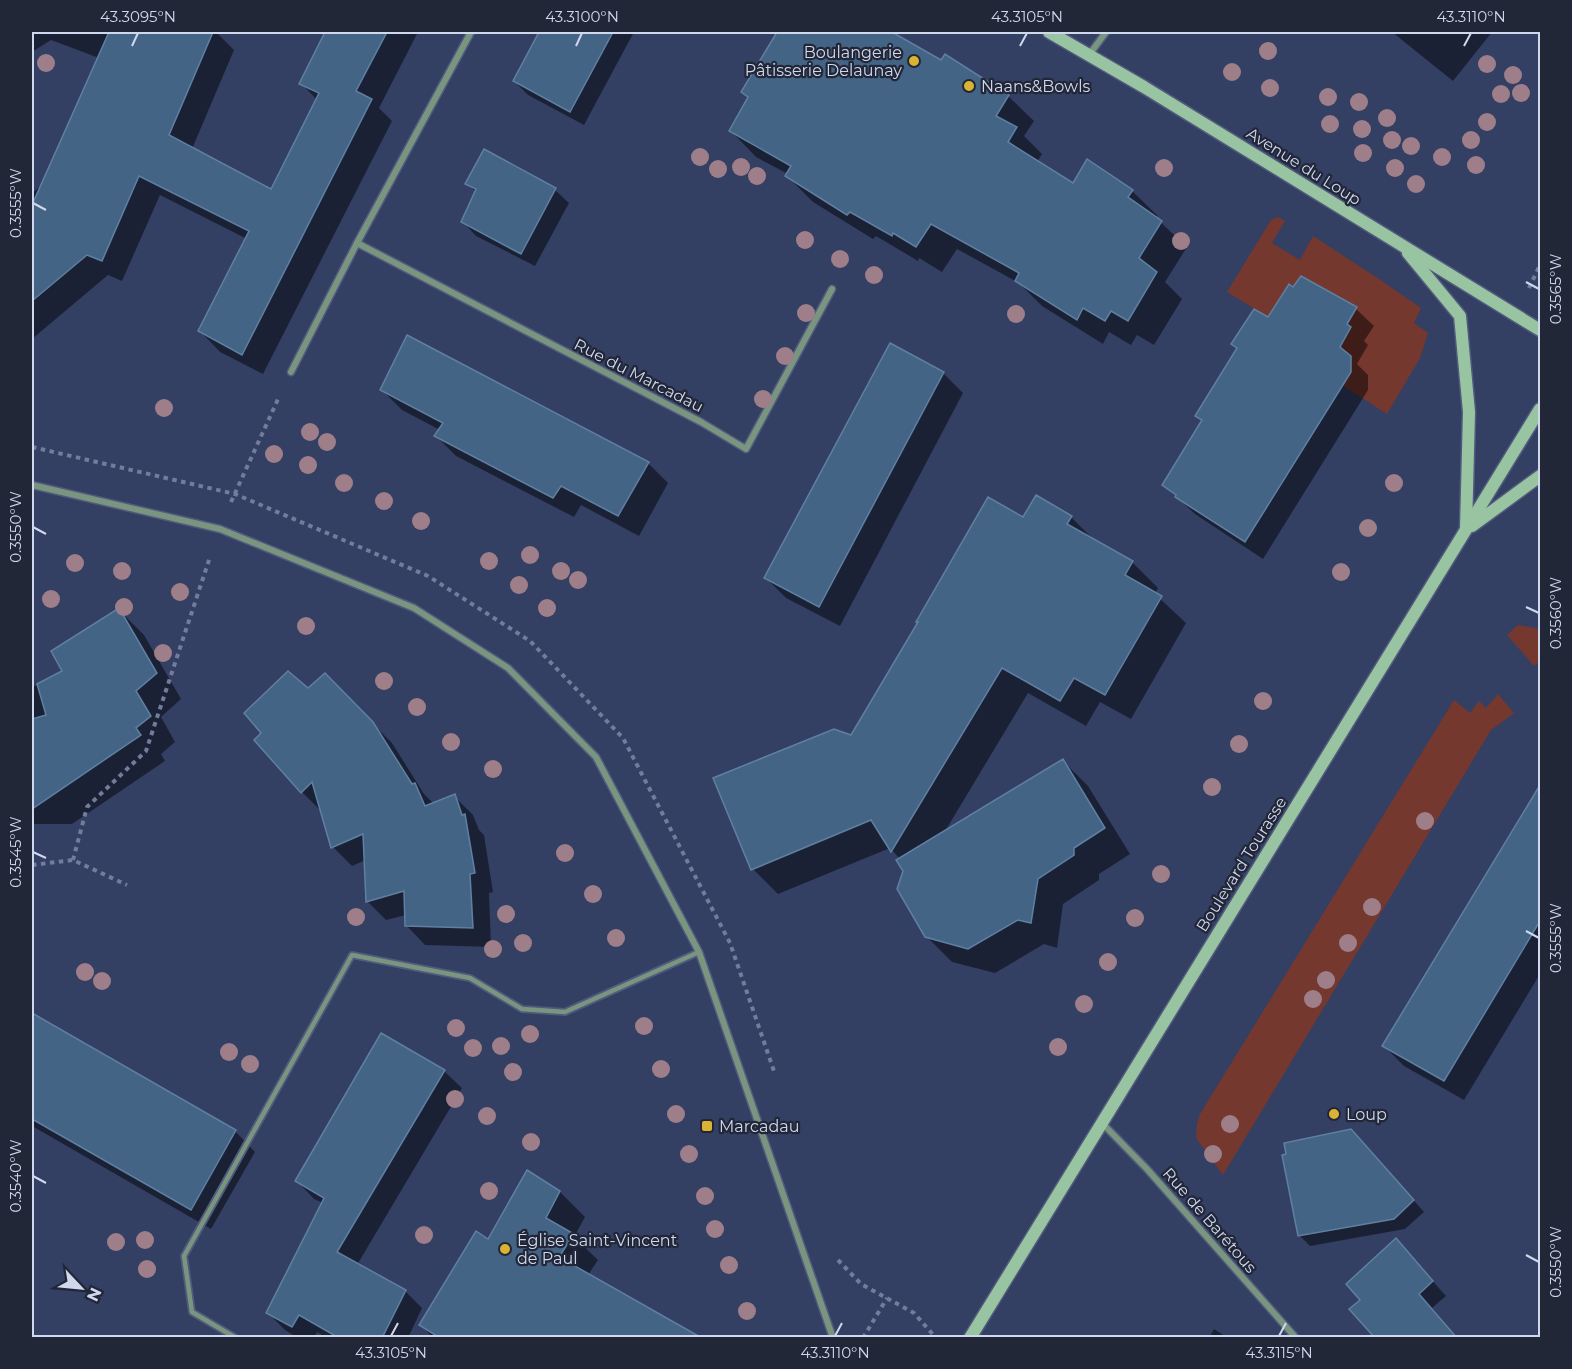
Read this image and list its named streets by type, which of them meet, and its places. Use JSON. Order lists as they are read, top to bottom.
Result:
{
  "streets": {
    "main road": ["Avenue du Loup", "Boulevard Tourasse"],
    "street": ["Rue du Marcadau", "Rue de Barétous"]
  },
  "crossings": [
    ["Boulevard Tourasse", "Rue de Barétous"]
  ],
  "places": {
    "other": [
      "Boulangerie Pâtisserie Delaunay",
      "Naans&Bowls",
      "Loup",
      "Église Saint-Vincent de Paul"
    ],
    "transit": ["Marcadau"]
  },
  "north": "bottom right",
  "coordinates": [
    "43.3095°N",
    "43.3100°N",
    "43.3105°N",
    "43.3110°N",
    "0.3555°W",
    "0.3565°W",
    "0.3550°W",
    "0.3560°W",
    "0.3545°W",
    "0.3540°W",
    "43.3115°N"
  ]
}
